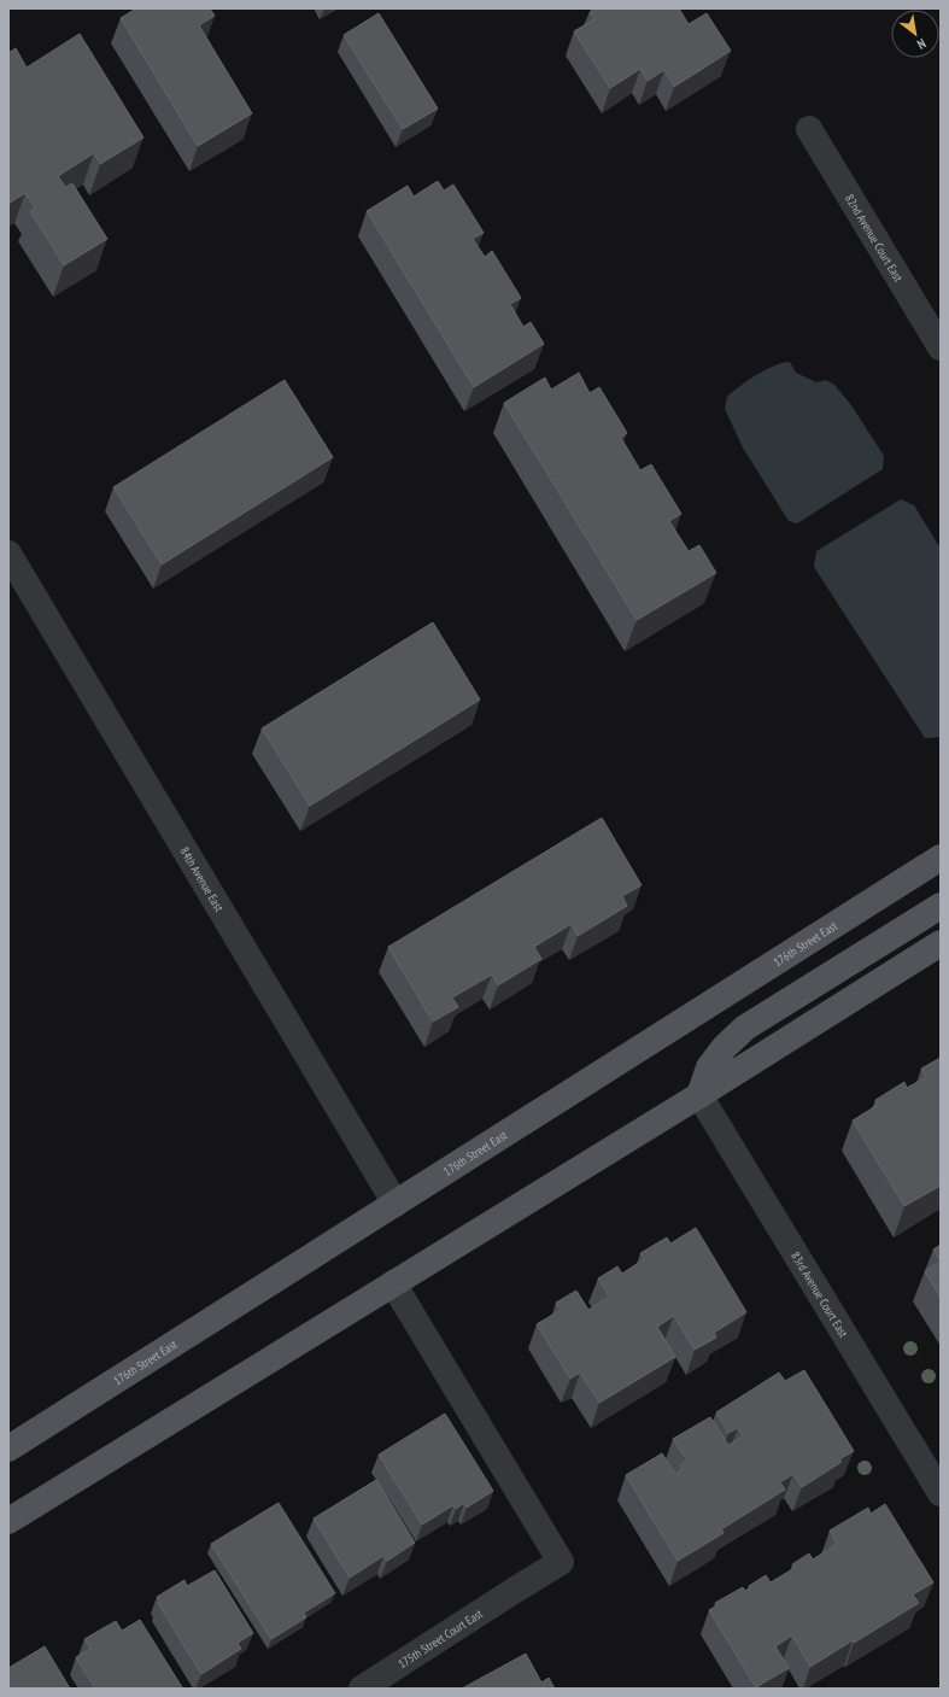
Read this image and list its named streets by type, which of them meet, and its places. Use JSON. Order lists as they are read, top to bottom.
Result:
{
  "streets": {
    "main road": ["176th Street East"],
    "street": [
      "82nd Avenue Court East",
      "84th Avenue East",
      "83rd Avenue Court East",
      "175th Street Court East"
    ]
  },
  "crossings": [
    ["84th Avenue East", "176th Street East"]
  ],
  "north": "bottom right"
}
